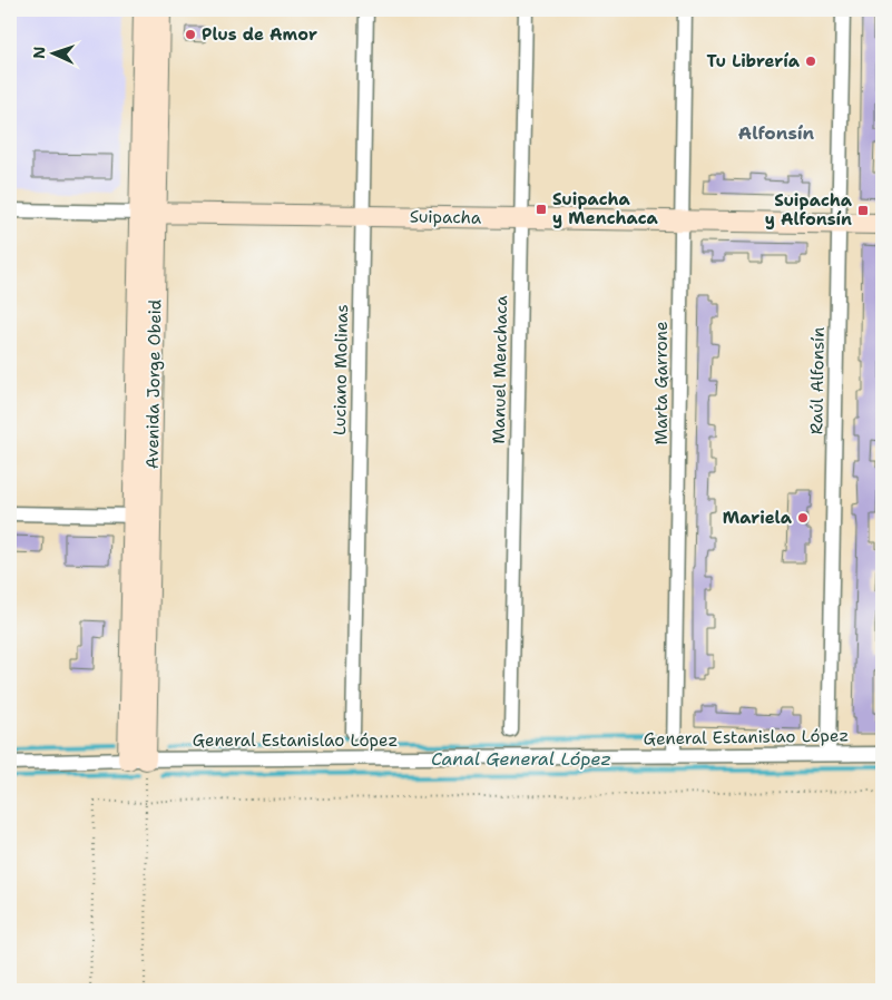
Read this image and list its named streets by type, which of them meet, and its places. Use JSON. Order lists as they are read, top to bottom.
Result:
{
  "streets": {
    "main road": ["Suipacha", "Avenida Jorge Obeid"],
    "street": [
      "Luciano Molinas",
      "Manuel Menchaca",
      "Raúl Alfonsín",
      "Marta Garrone",
      "General Estanislao López"
    ]
  },
  "crossings": [
    ["Suipacha", "Luciano Molinas"],
    ["Suipacha", "Manuel Menchaca"],
    ["Suipacha", "Raúl Alfonsín"],
    ["Suipacha", "Marta Garrone"],
    ["Suipacha", "Avenida Jorge Obeid"],
    ["Raúl Alfonsín", "General Estanislao López"],
    ["Marta Garrone", "General Estanislao López"],
    ["Avenida Jorge Obeid", "General Estanislao López"]
  ],
  "districts": ["Alfonsín"],
  "water": ["Canal General López"],
  "places": {
    "other": ["Plus de Amor", "Tu Librería", "Mariela"],
    "transit": ["Suipacha y Menchaca", "Suipacha y Alfonsín"]
  },
  "north": "left"
}
